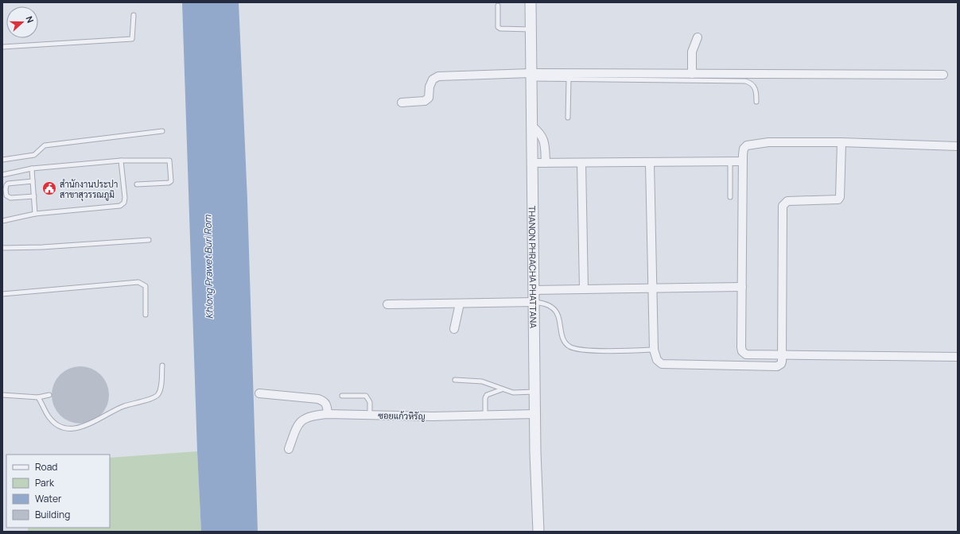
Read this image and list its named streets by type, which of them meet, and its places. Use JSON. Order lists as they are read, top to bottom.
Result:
{
  "streets": {
    "street": ["THANON PHRACHA PHATTANA", "ซอยแก้วหิรัญ"]
  },
  "crossings": [
    ["THANON PHRACHA PHATTANA", "ซอยแก้วหิรัญ"]
  ],
  "water": ["Khlong Prawet Buri Rom"],
  "places": {
    "public building": ["สำนักงานประปา สาขาสุวรรณภูมิ"]
  },
  "legend": [
    "Road",
    "Park",
    "Water",
    "Building"
  ],
  "north": "right"
}
